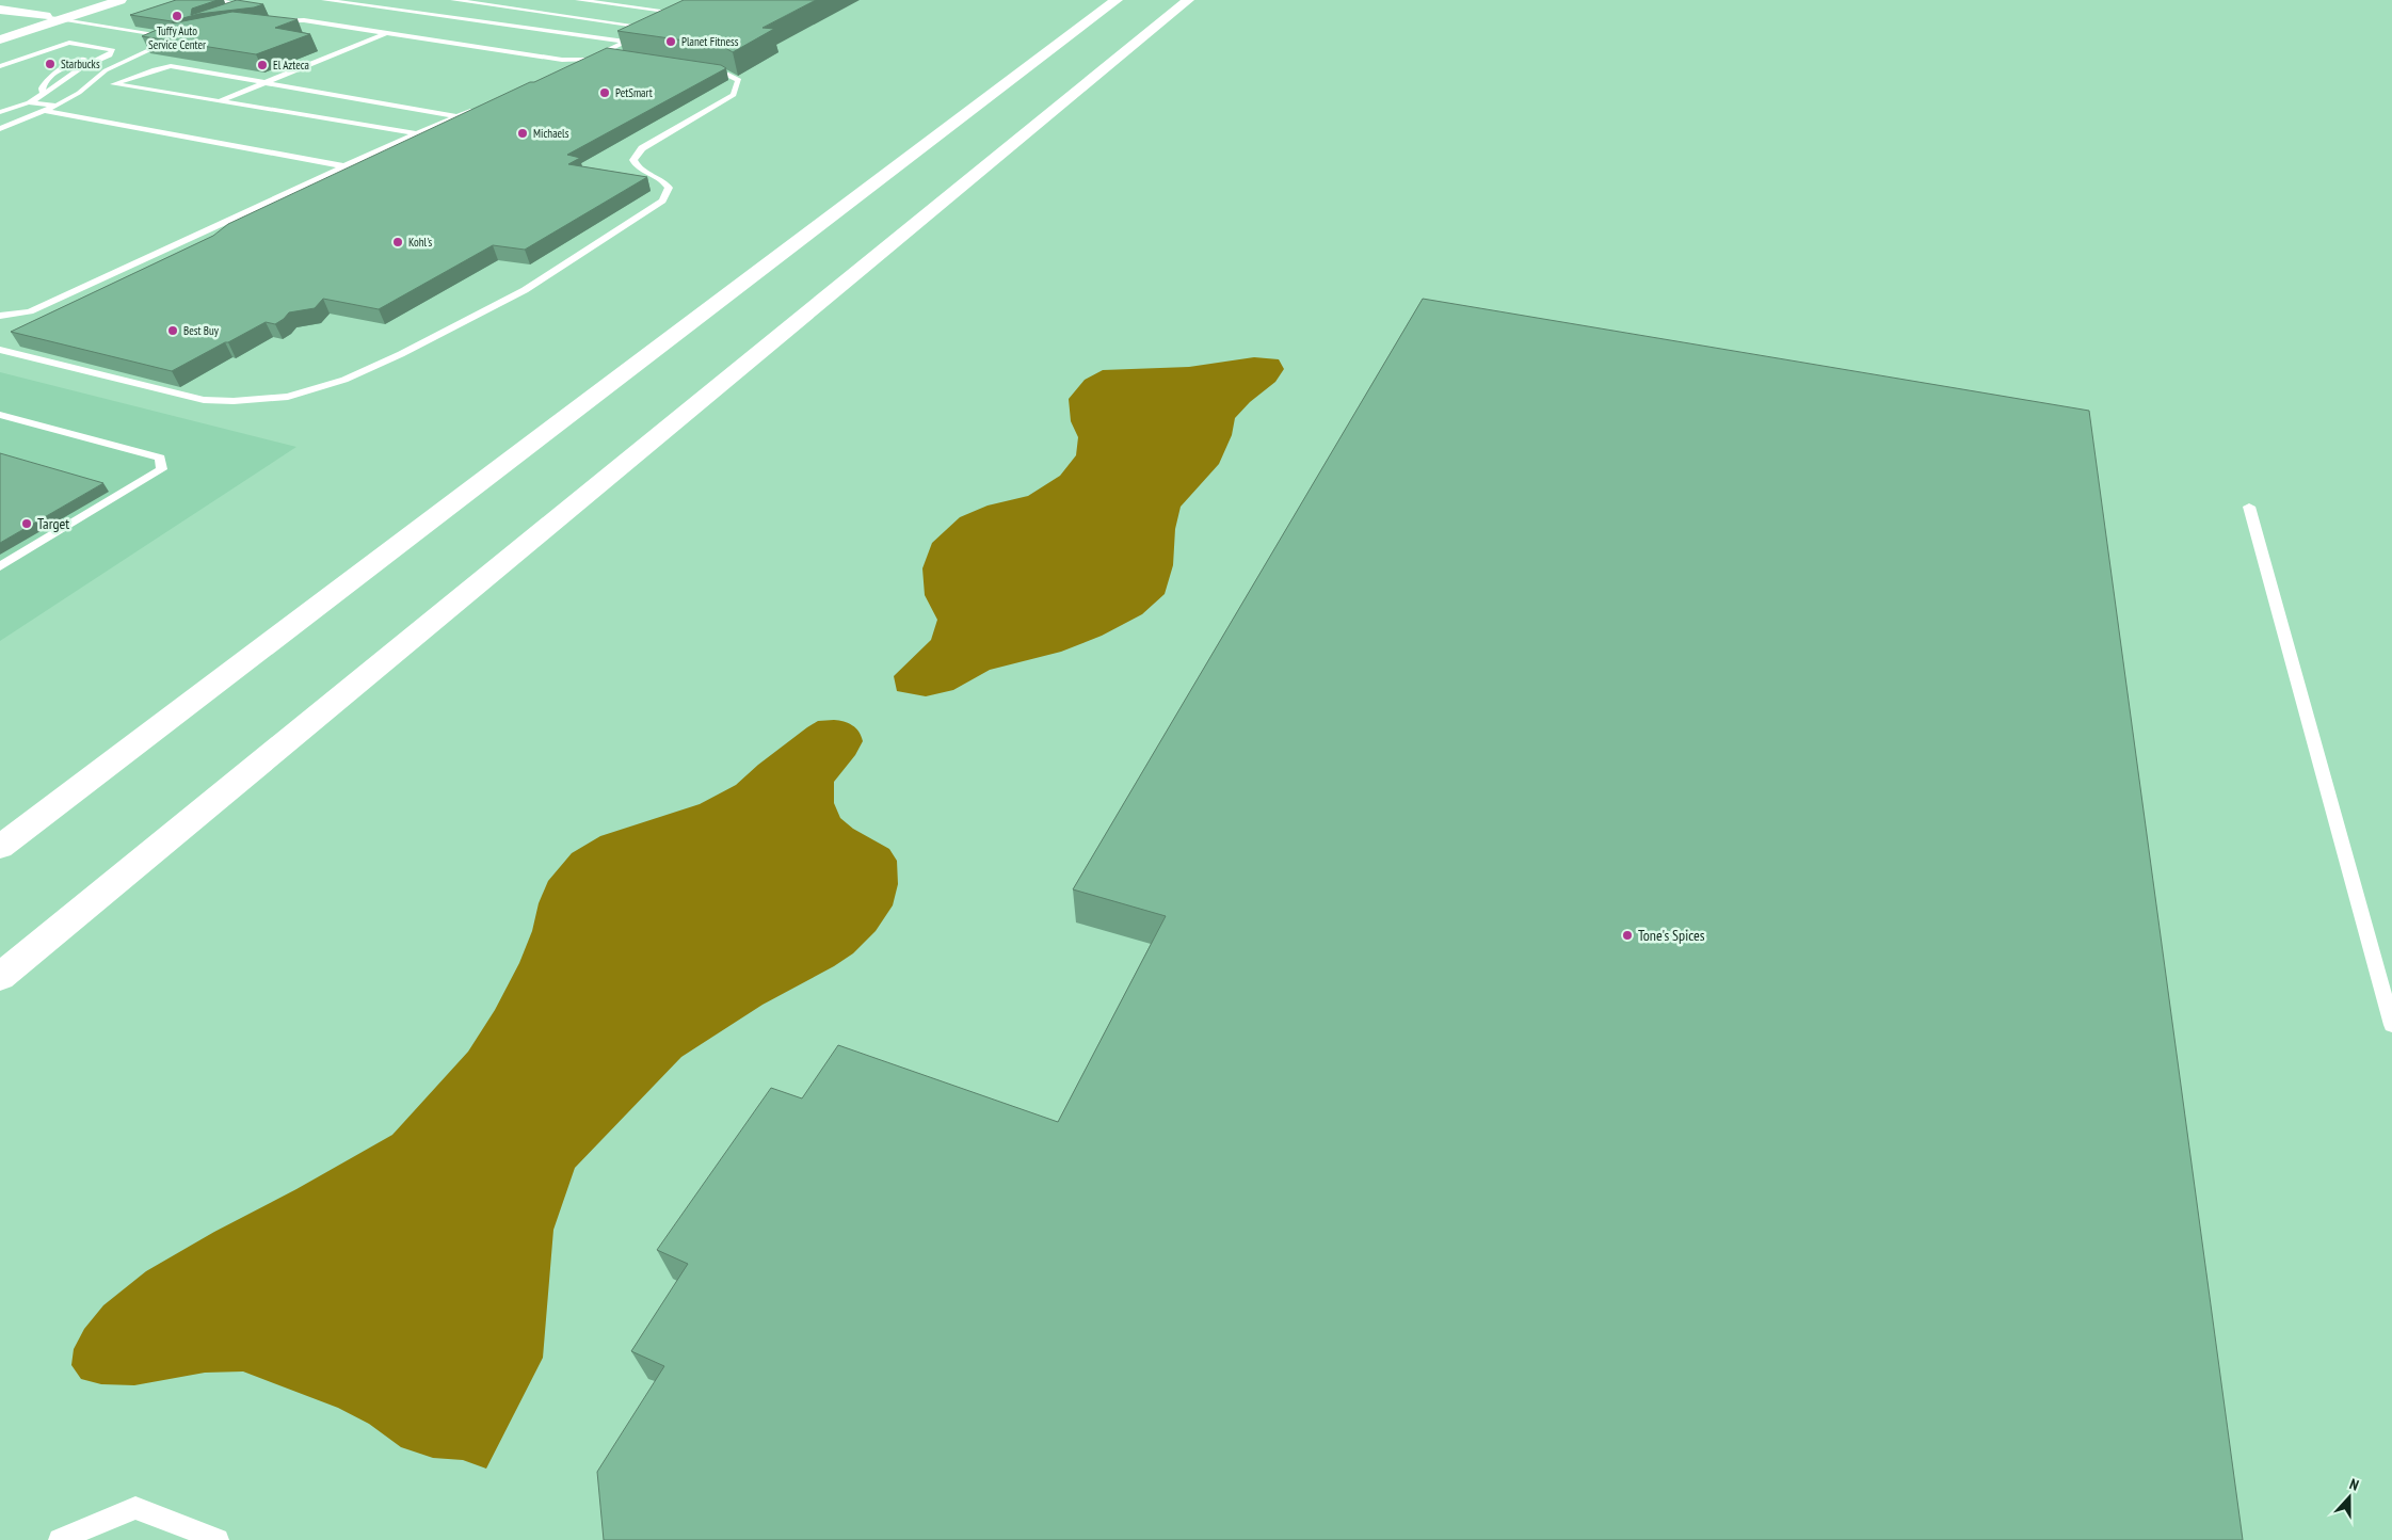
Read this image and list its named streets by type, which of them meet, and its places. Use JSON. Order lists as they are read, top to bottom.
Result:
{
  "places": [
    "Tuffy Auto Service Center",
    "Planet Fitness",
    "Starbucks",
    "El Azteca",
    "PetSmart",
    "Michaels",
    "Kohl's",
    "Best Buy",
    "Target",
    "Tone's Spices"
  ],
  "north": "top"
}
